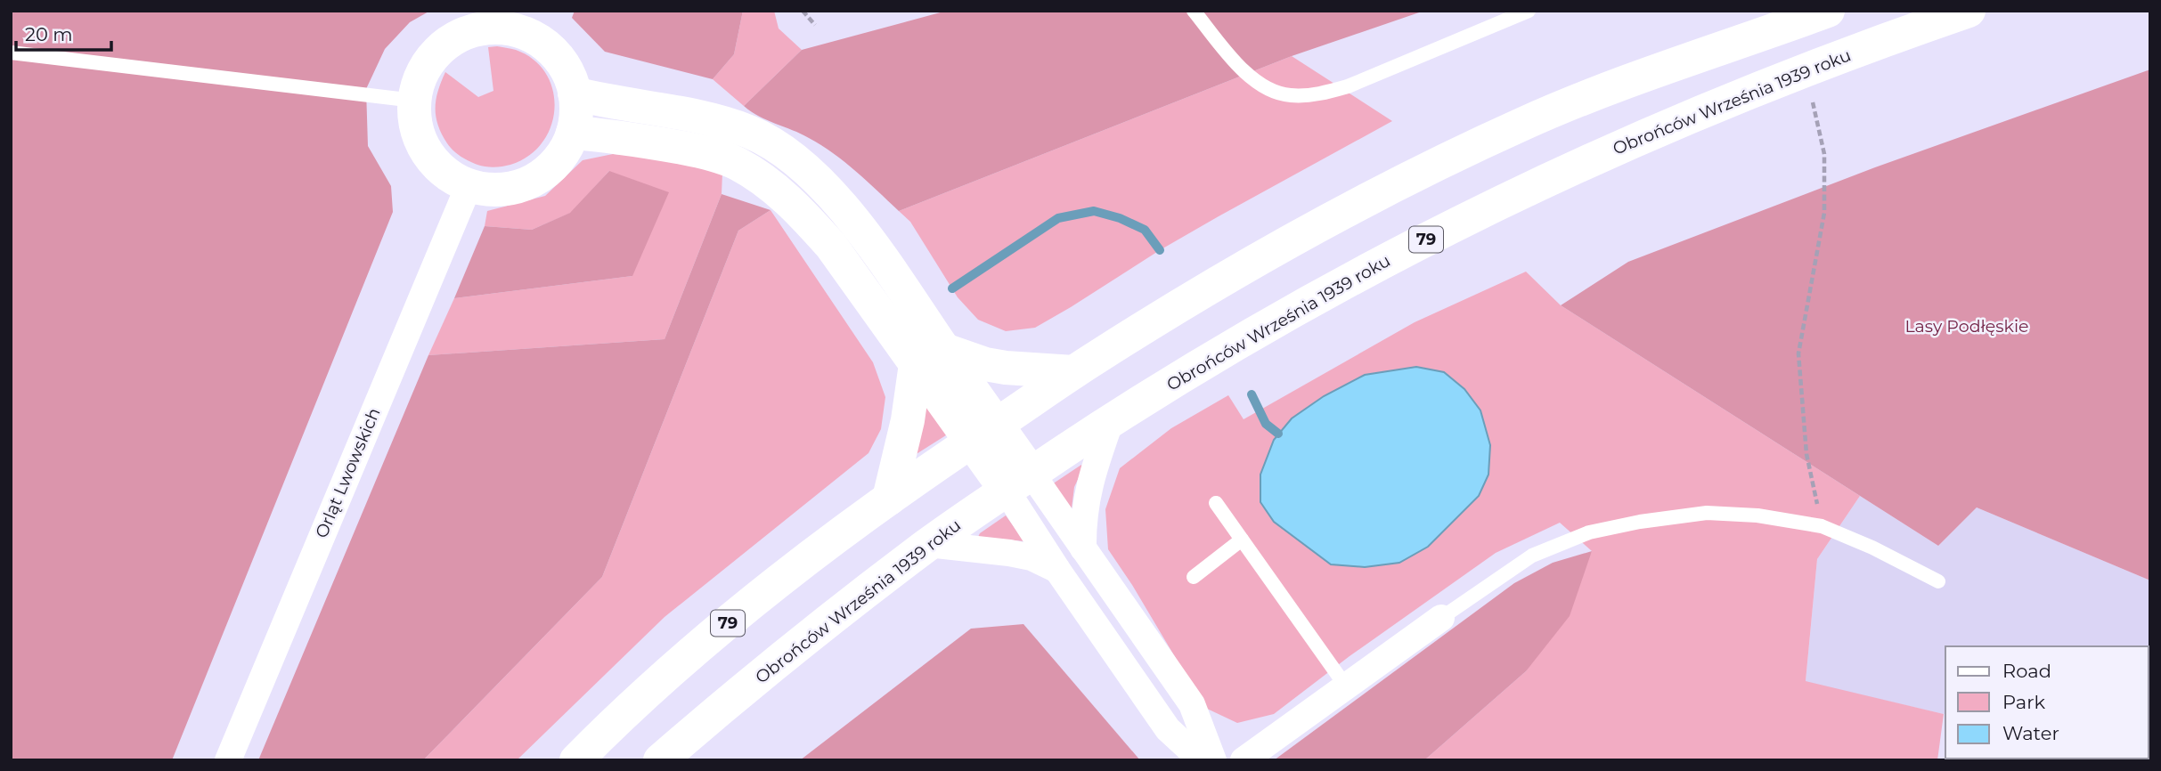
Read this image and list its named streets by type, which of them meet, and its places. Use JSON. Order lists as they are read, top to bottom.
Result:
{
  "streets": {
    "main road": ["Obrońców Września 1939 roku", "79"],
    "street": ["Orląt Lwowskich"]
  },
  "parks": ["Lasy Podłęskie"],
  "legend": ["Road", "Park", "Water"],
  "scale_bar": "20 m"
}
